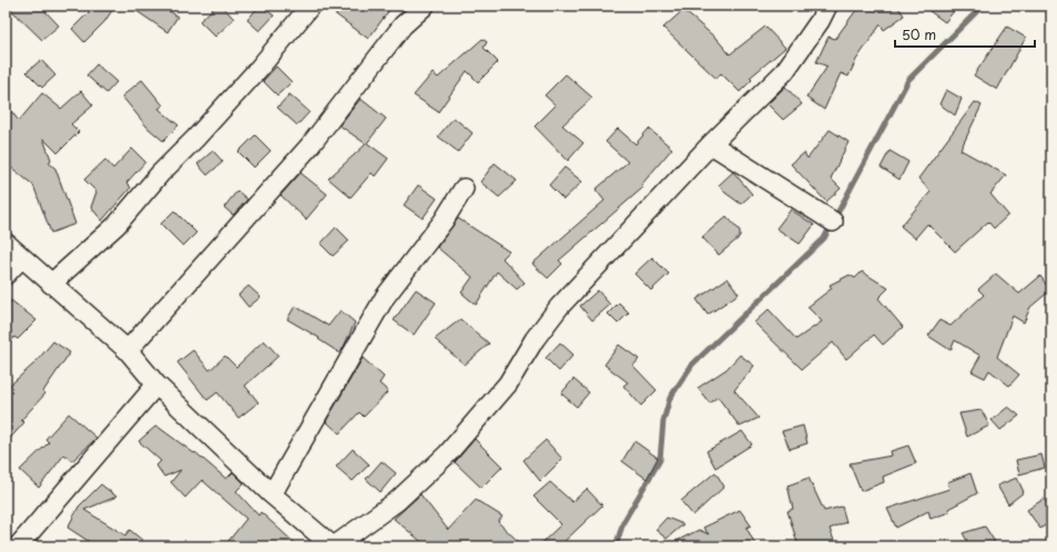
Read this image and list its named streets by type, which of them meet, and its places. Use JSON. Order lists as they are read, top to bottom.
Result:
{
  "scale_bar": "50 m"
}
